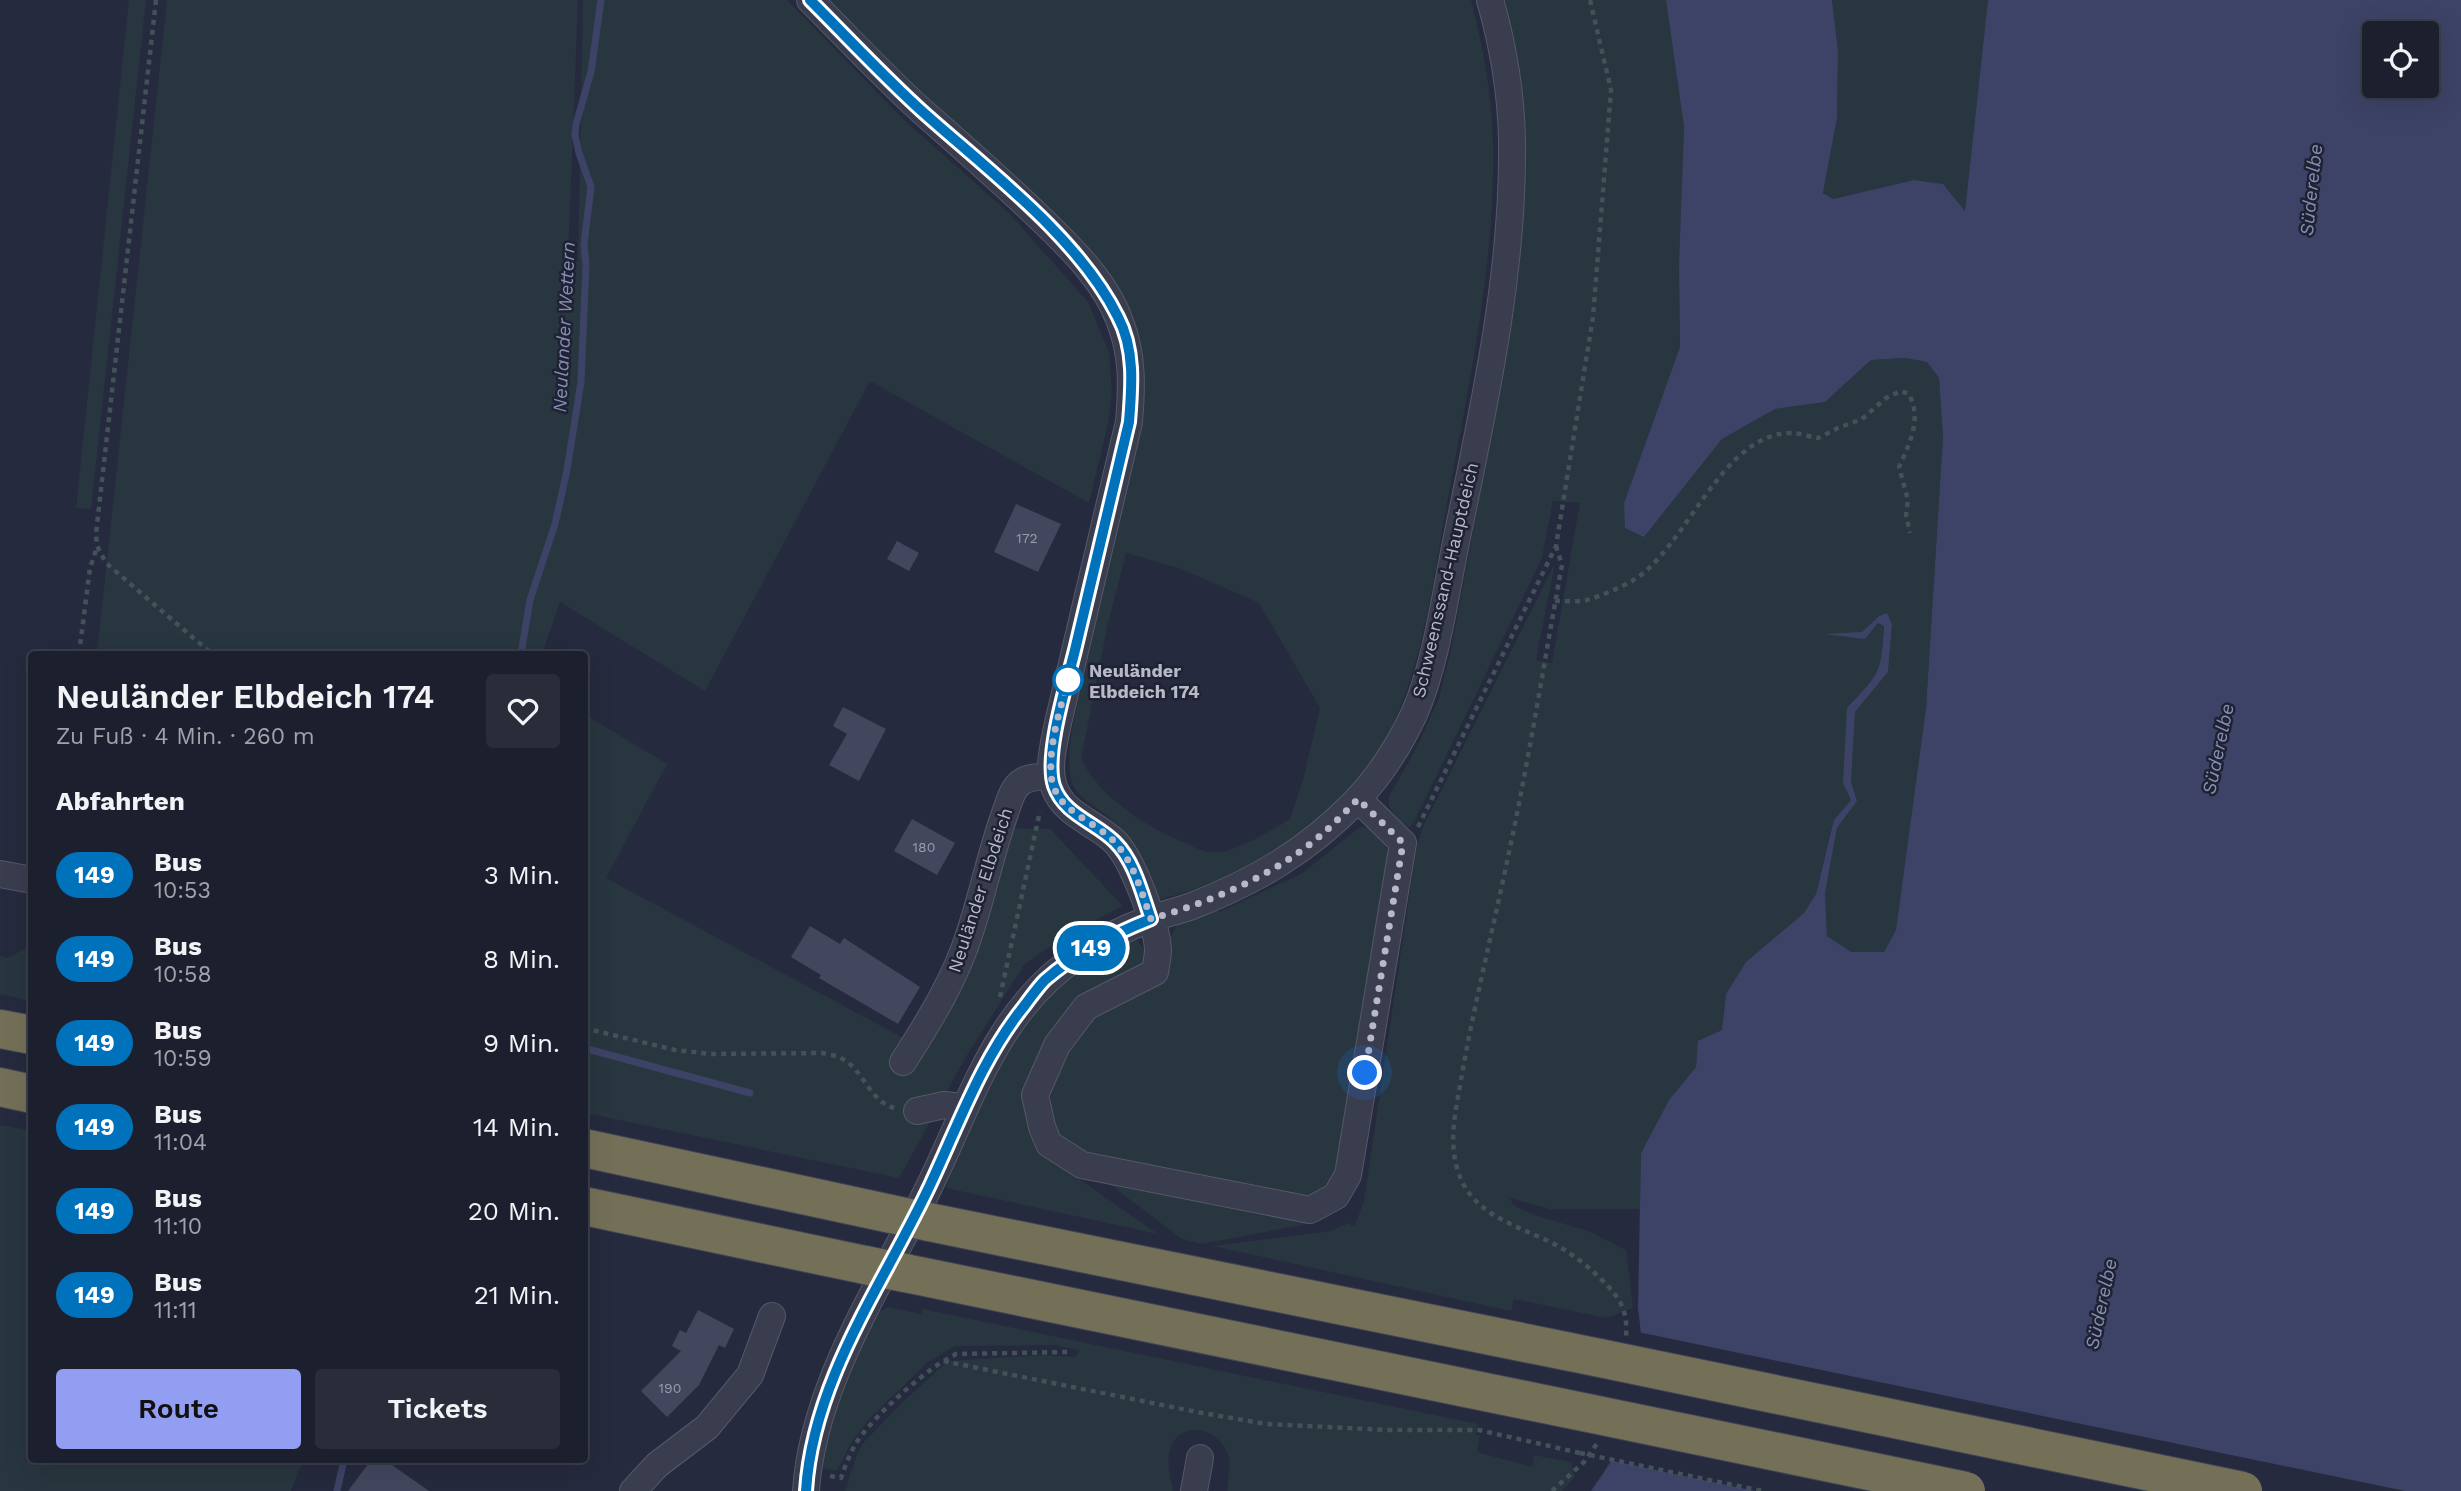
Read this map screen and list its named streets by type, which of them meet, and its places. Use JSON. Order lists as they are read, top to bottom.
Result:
{
  "streets": {
    "street": ["Schweenssand-Hauptdeich", "Neuländer Elbdeich"]
  },
  "water": ["Süderelbe", "Neulander Wettern"],
  "places": ["Neuländer Elbdeich 174"],
  "lines": ["bus line 149"],
  "house_numbers": ["172", "180", "190"],
  "page": {
    "on_map": "149",
    "heading": [
      ["Neuländer Elbdeich 174", "Zu Fuß · 4 Min. · 260 m"],
      "Abfahrten"
    ],
    "list": [
      {
        "mark": "149",
        "name": "Bus",
        "note": "10:53",
        "value": "3 Min."
      },
      {
        "mark": "149",
        "name": "Bus",
        "note": "10:58",
        "value": "8 Min."
      },
      {
        "mark": "149",
        "name": "Bus",
        "note": "10:59",
        "value": "9 Min."
      },
      {
        "mark": "149",
        "name": "Bus",
        "note": "11:04",
        "value": "14 Min."
      },
      {
        "mark": "149",
        "name": "Bus",
        "note": "11:10",
        "value": "20 Min."
      },
      {
        "mark": "149",
        "name": "Bus",
        "note": "11:11",
        "value": "21 Min."
      }
    ],
    "buttons": ["Route", "Tickets"]
  }
}
